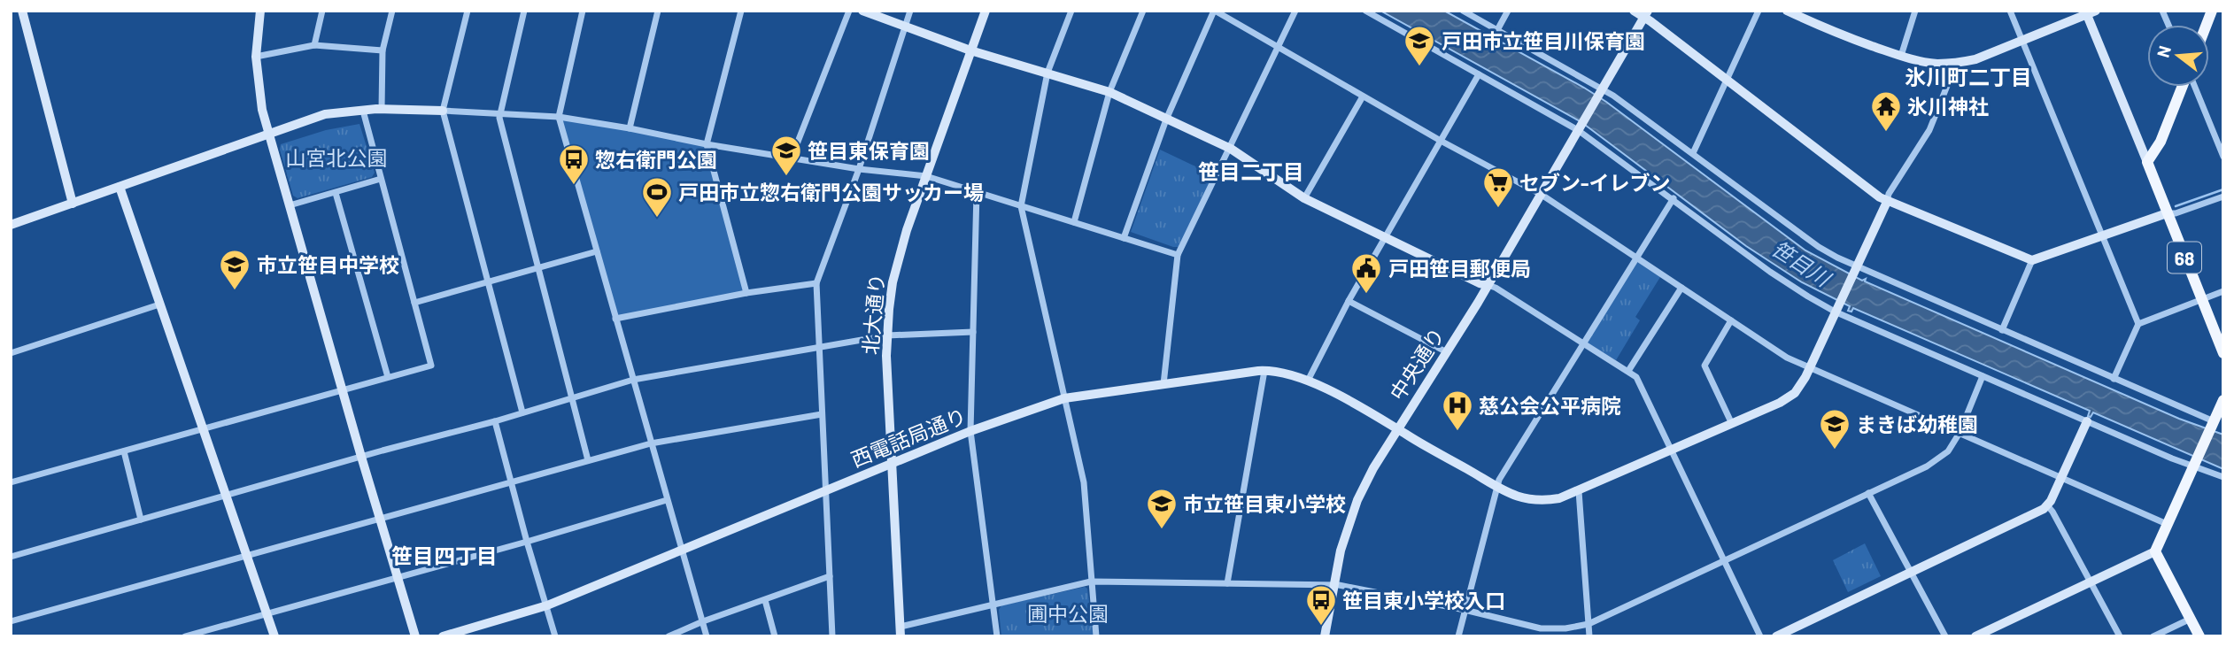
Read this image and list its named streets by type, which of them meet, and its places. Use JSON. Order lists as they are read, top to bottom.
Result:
{
  "streets": {
    "main road": ["68"],
    "street": ["北大通り", "中央通り", "西電話局通り"]
  },
  "crossings": [
    ["北大通り", "西電話局通り"],
    ["中央通り", "西電話局通り"]
  ],
  "districts": ["氷川町二丁目", "笹目二丁目", "笹目四丁目"],
  "water": ["笹目川"],
  "parks": ["山宮北公園", "圃中公園"],
  "places": {
    "school or university": [
      "戸田市立笹目川保育園",
      "笹目東保育園",
      "市立笹目中学校",
      "まきば幼稚園",
      "市立笹目東小学校"
    ],
    "temple": ["氷川神社"],
    "bus stop": ["惣右衛門公園", "笹目東小学校入口"],
    "supermarket": ["セブン-イレブン"],
    "sports": ["戸田市立惣右衛門公園サッカー場"],
    "public building": ["戸田笹目郵便局"],
    "hospital": ["慈公会公平病院"]
  },
  "north": "left"
}
